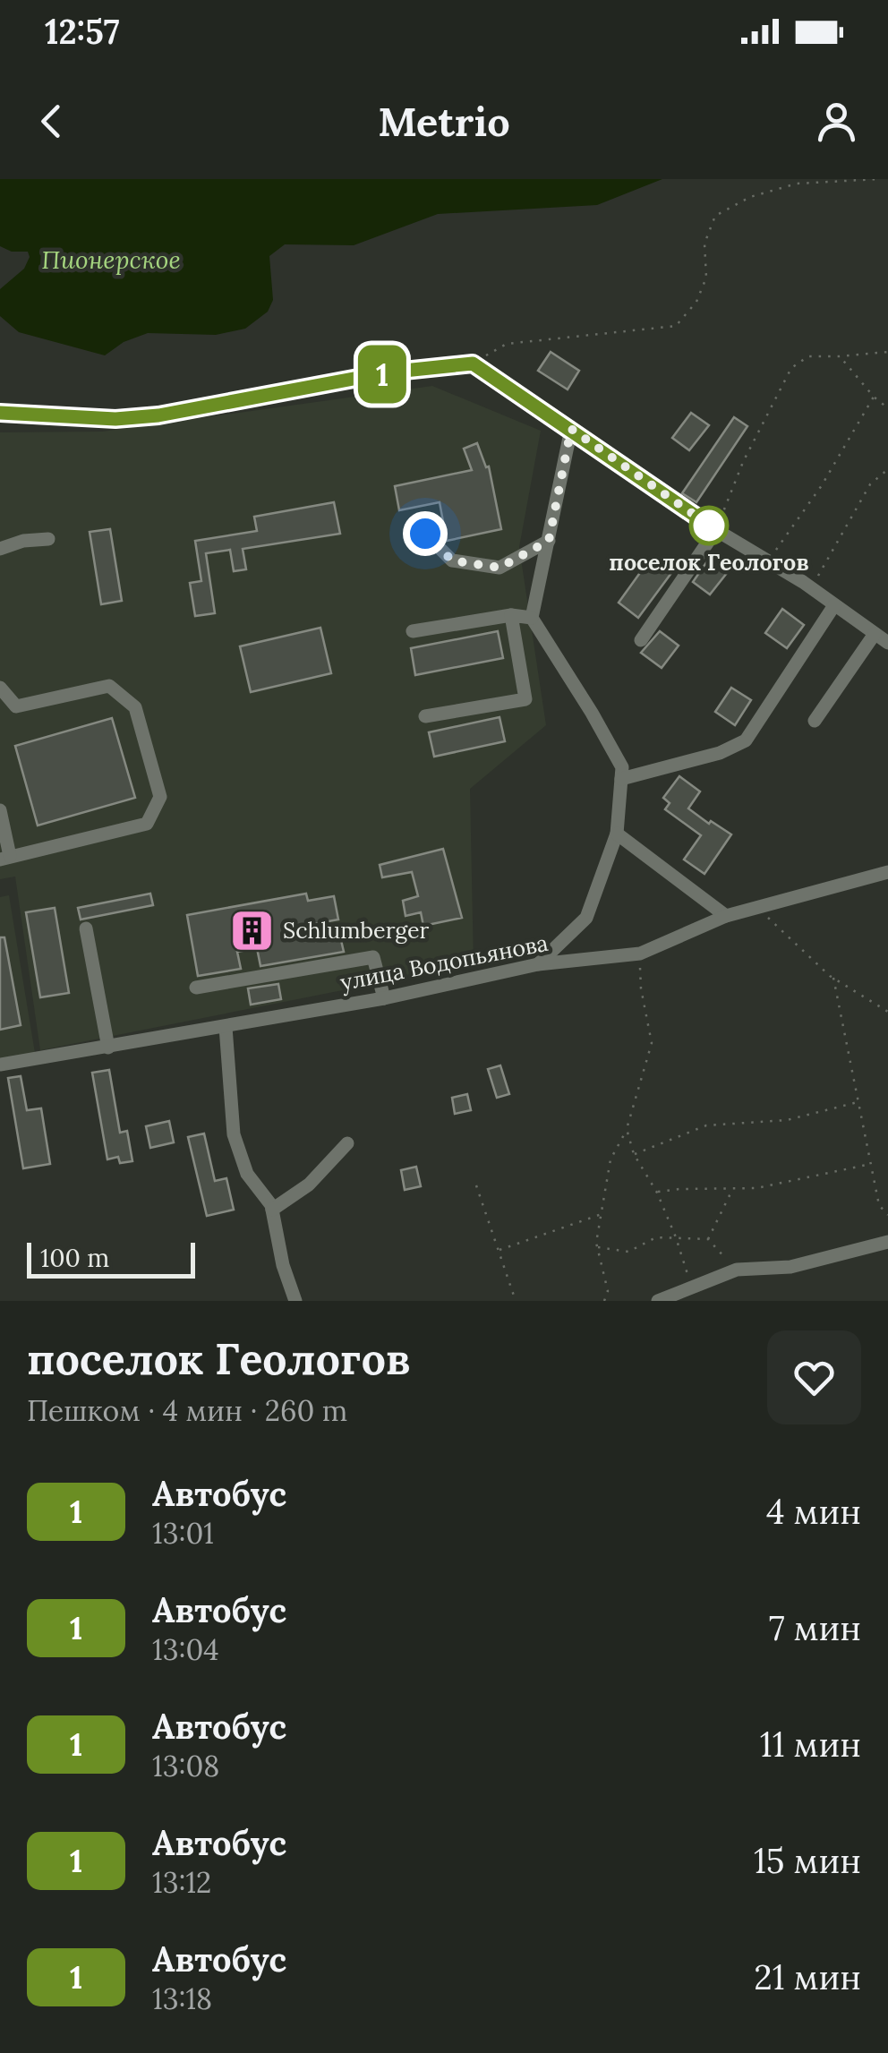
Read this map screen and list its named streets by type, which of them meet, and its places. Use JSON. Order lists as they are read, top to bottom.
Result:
{
  "streets": {
    "street": ["улица Водопьянова"]
  },
  "water": ["Пионерское"],
  "places": {
    "other": ["поселок Геологов"],
    "building": ["Schlumberger"]
  },
  "lines": ["bus line 1"],
  "scale_bar": "100 m",
  "page": {
    "status": "12:57",
    "header": "Metrio",
    "on_map": "1",
    "scale": "100 m",
    "heading": ["поселок Геологов", "Пешком · 4 мин · 260 m"],
    "list": [
      {
        "mark": "1",
        "name": "Автобус",
        "note": "13:01",
        "value": "4 мин"
      },
      {
        "mark": "1",
        "name": "Автобус",
        "note": "13:04",
        "value": "7 мин"
      },
      {
        "mark": "1",
        "name": "Автобус",
        "note": "13:08",
        "value": "11 мин"
      },
      {
        "mark": "1",
        "name": "Автобус",
        "note": "13:12",
        "value": "15 мин"
      },
      {
        "mark": "1",
        "name": "Автобус",
        "note": "13:18",
        "value": "21 мин"
      }
    ]
  }
}
